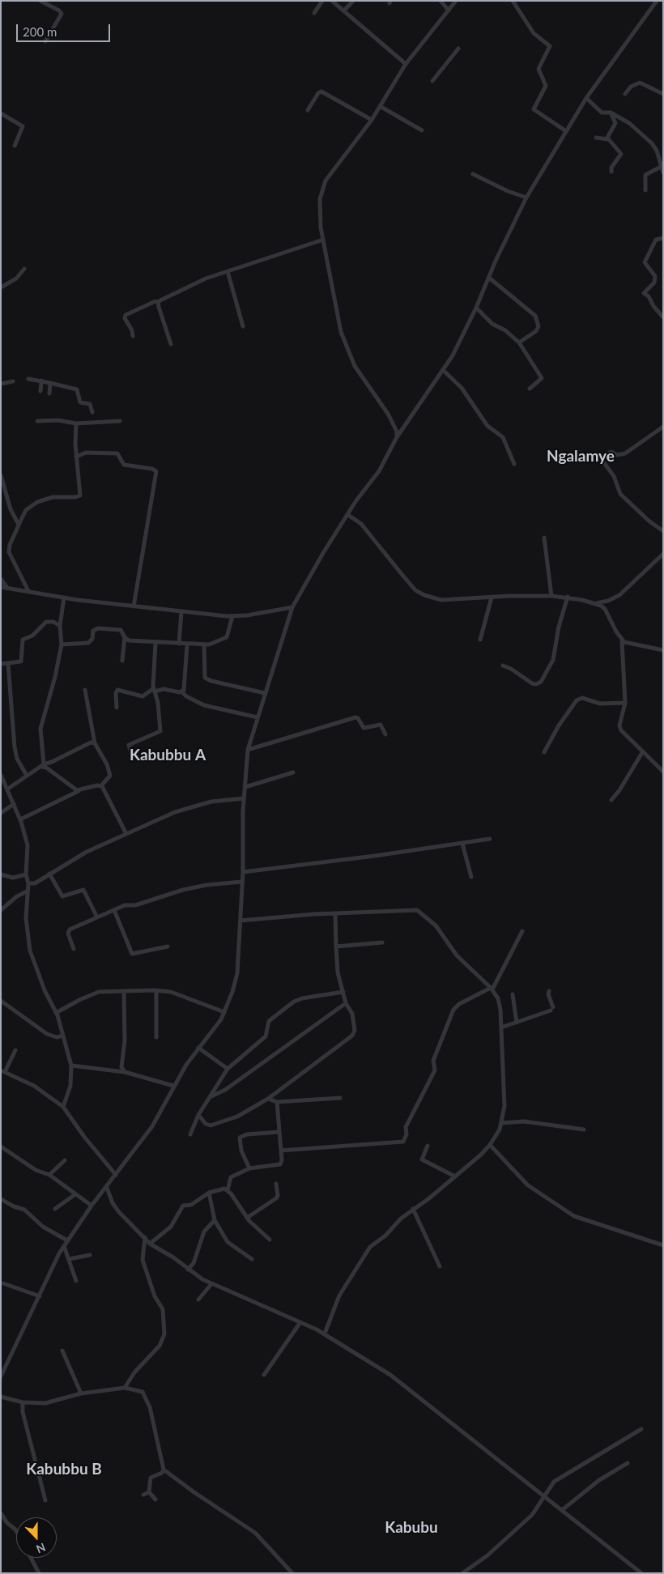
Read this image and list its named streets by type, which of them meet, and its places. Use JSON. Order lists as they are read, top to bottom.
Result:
{
  "districts": [
    "Ngalamye",
    "Kabubbu A",
    "Kabubbu B",
    "Kabubu"
  ],
  "scale_bar": "200 m",
  "north": "bottom"
}
